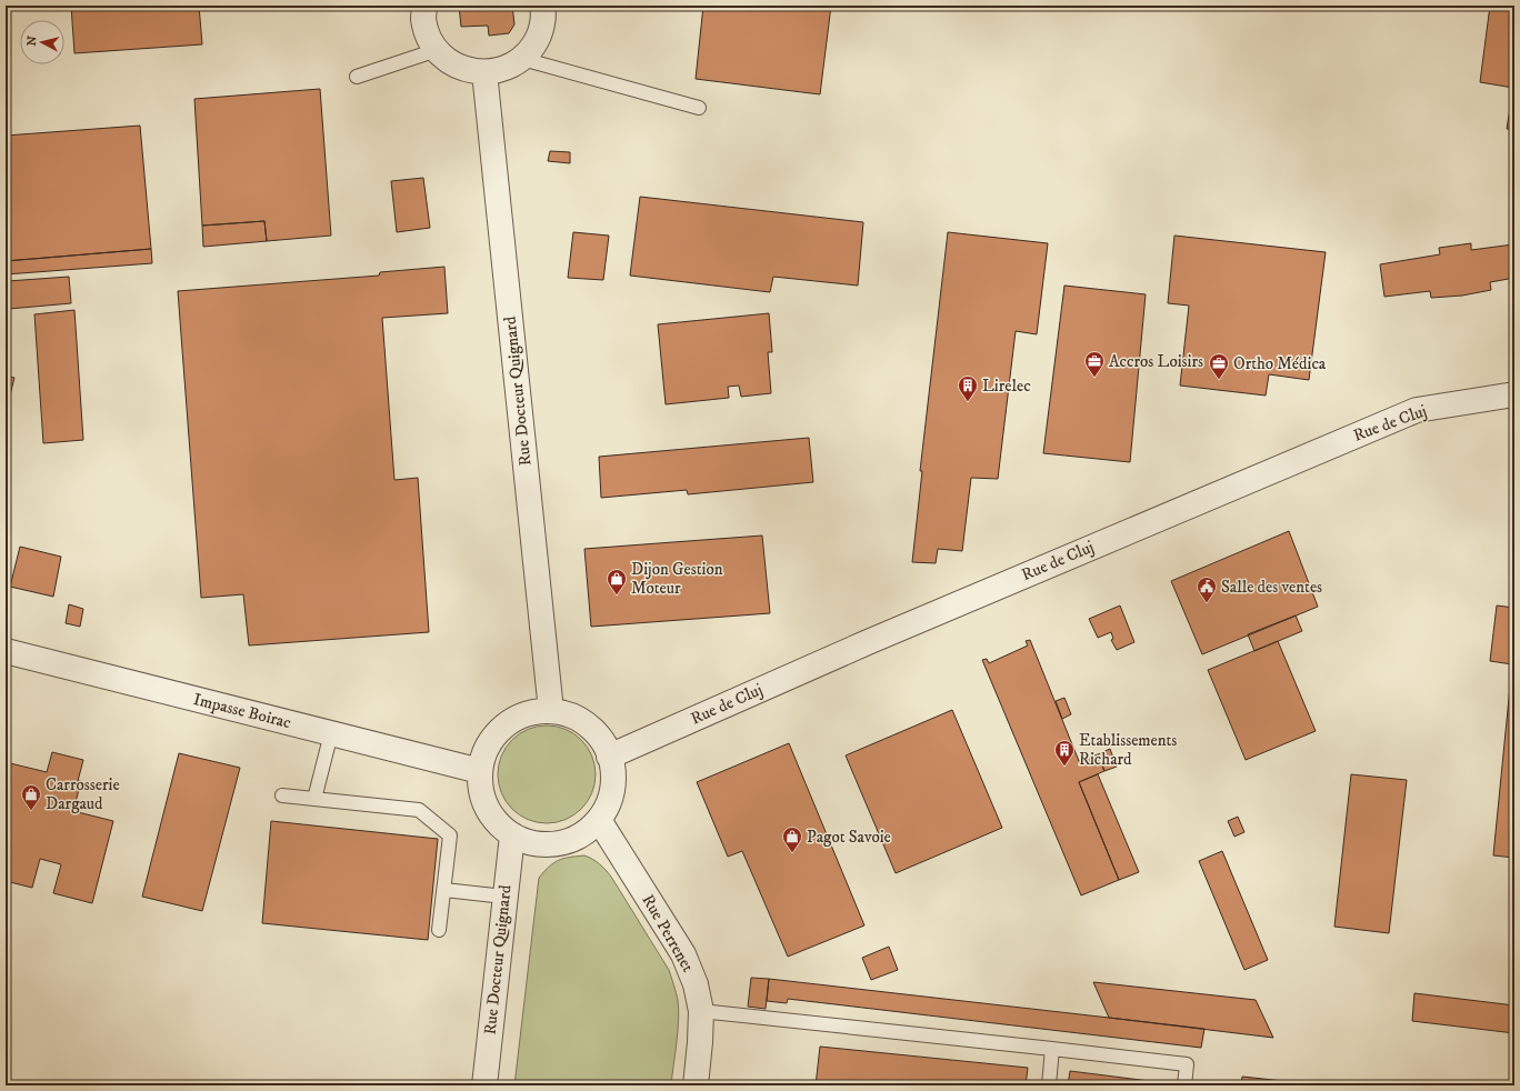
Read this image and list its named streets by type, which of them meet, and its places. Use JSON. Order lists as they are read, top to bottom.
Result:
{
  "streets": {
    "street": [
      "Rue Docteur Quignard",
      "Rue de Cluj",
      "Impasse Boirac",
      "Rue Perrenet"
    ]
  },
  "crossings": [
    ["Rue Docteur Quignard", "Rue de Cluj"],
    ["Rue Docteur Quignard", "Impasse Boirac"],
    ["Rue Docteur Quignard", "Rue Perrenet"],
    ["Rue de Cluj", "Impasse Boirac"],
    ["Rue de Cluj", "Rue Perrenet"],
    ["Impasse Boirac", "Rue Perrenet"]
  ],
  "places": {
    "office": ["Accros Loisirs", "Ortho Médica"],
    "building": ["Lirelec", "Etablissements Richard"],
    "shop": ["Dijon Gestion Moteur", "Carrosserie Dargaud", "Pagot Savoie"],
    "public building": ["Salle des ventes"]
  },
  "north": "left"
}
